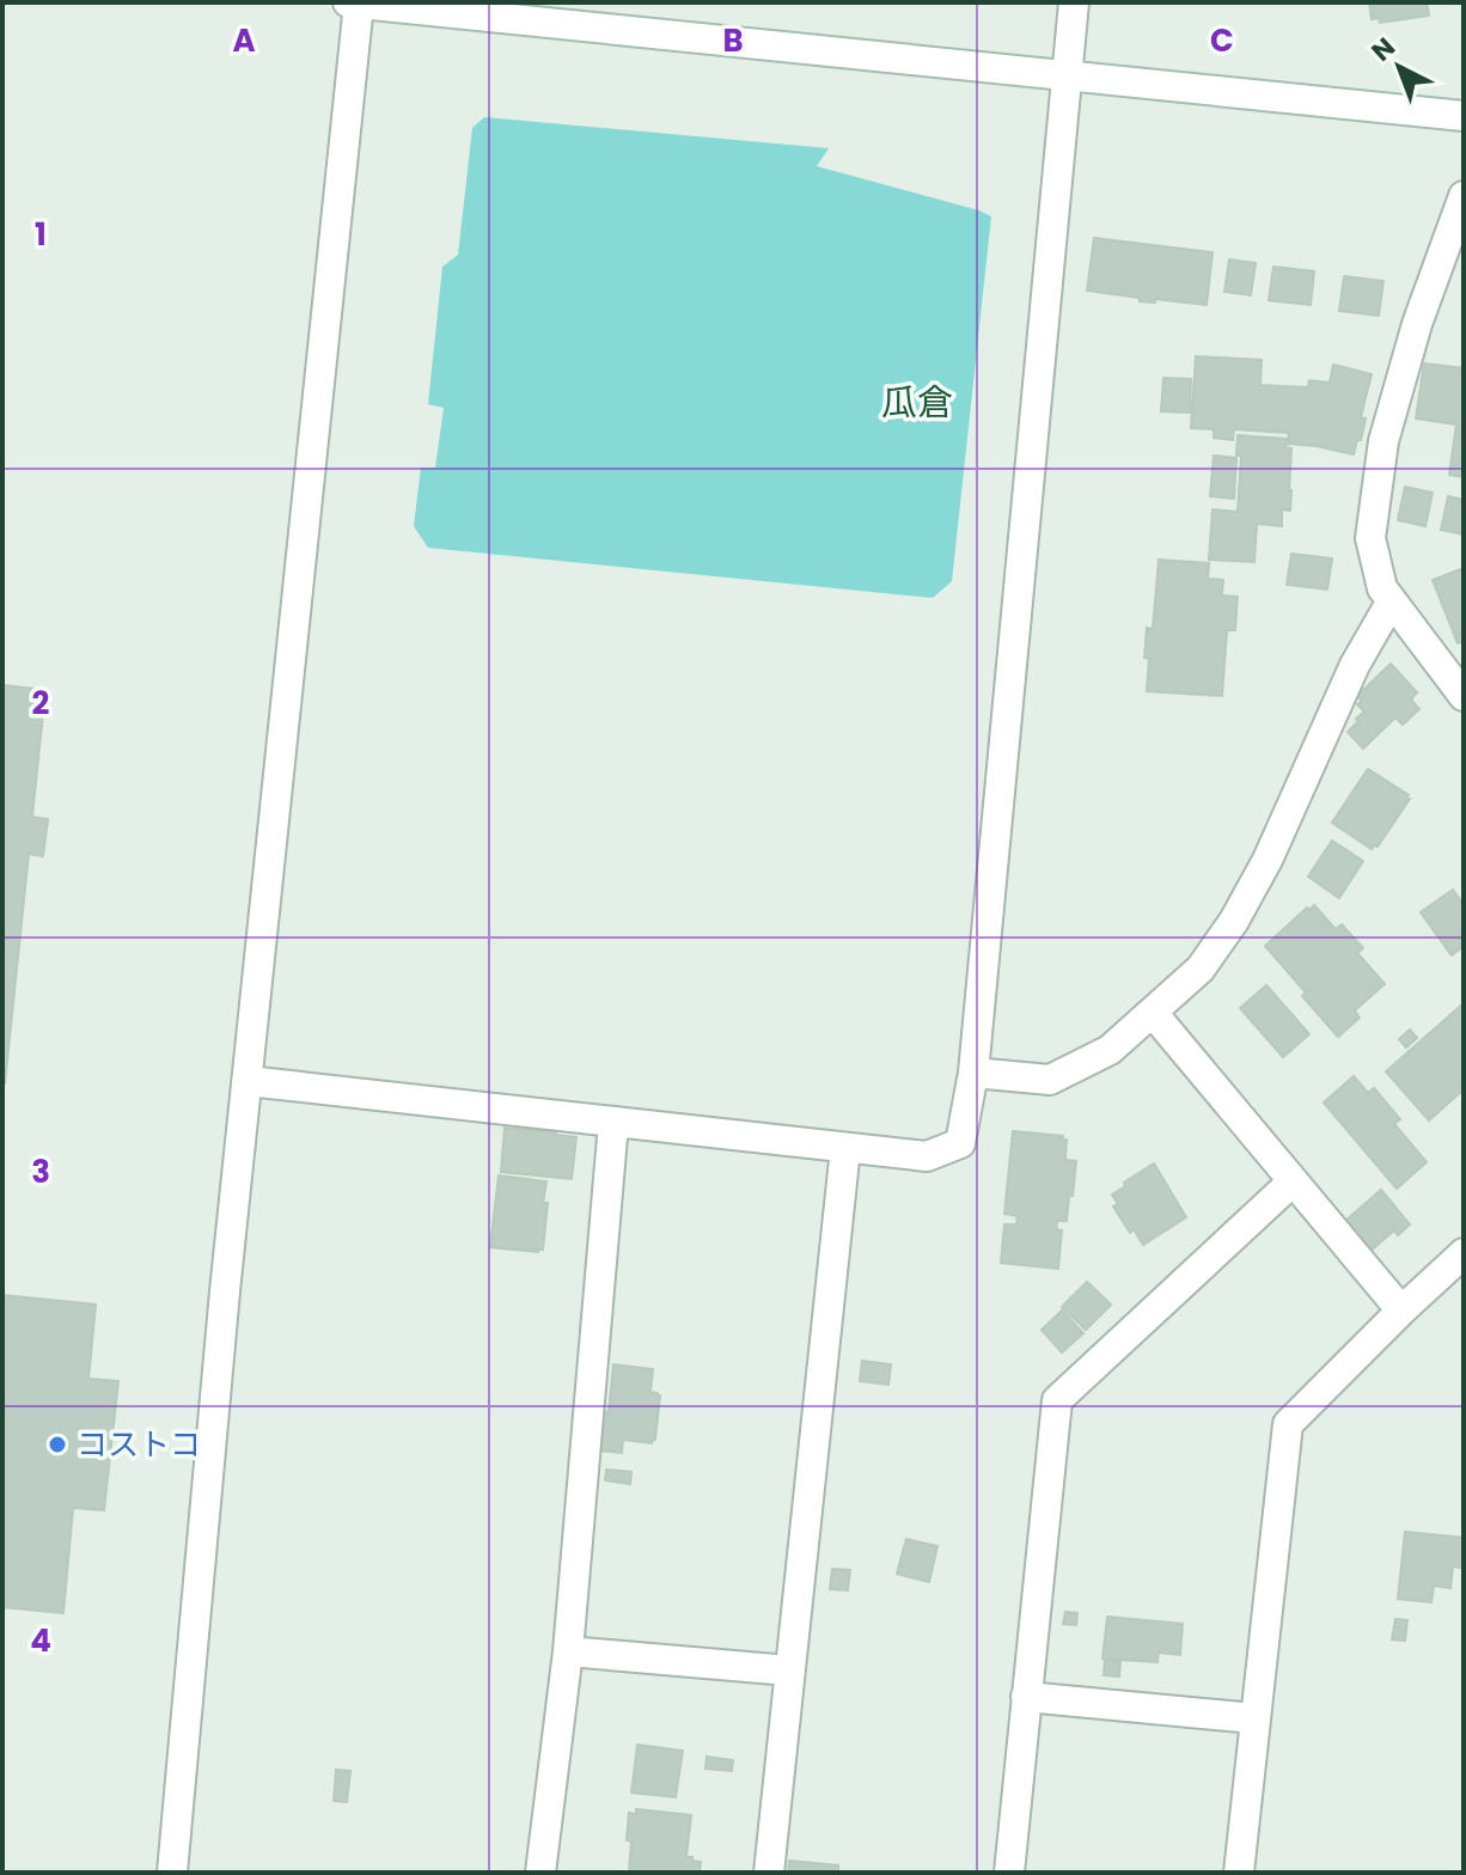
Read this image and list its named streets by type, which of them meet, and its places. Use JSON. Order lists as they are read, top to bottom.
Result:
{
  "districts": ["瓜倉"],
  "places": ["コストコ"],
  "north": "top left",
  "grid": {
    "columns": ["A", "B", "C"],
    "rows": [
      "1",
      "2",
      "3",
      "4"
    ]
  }
}
